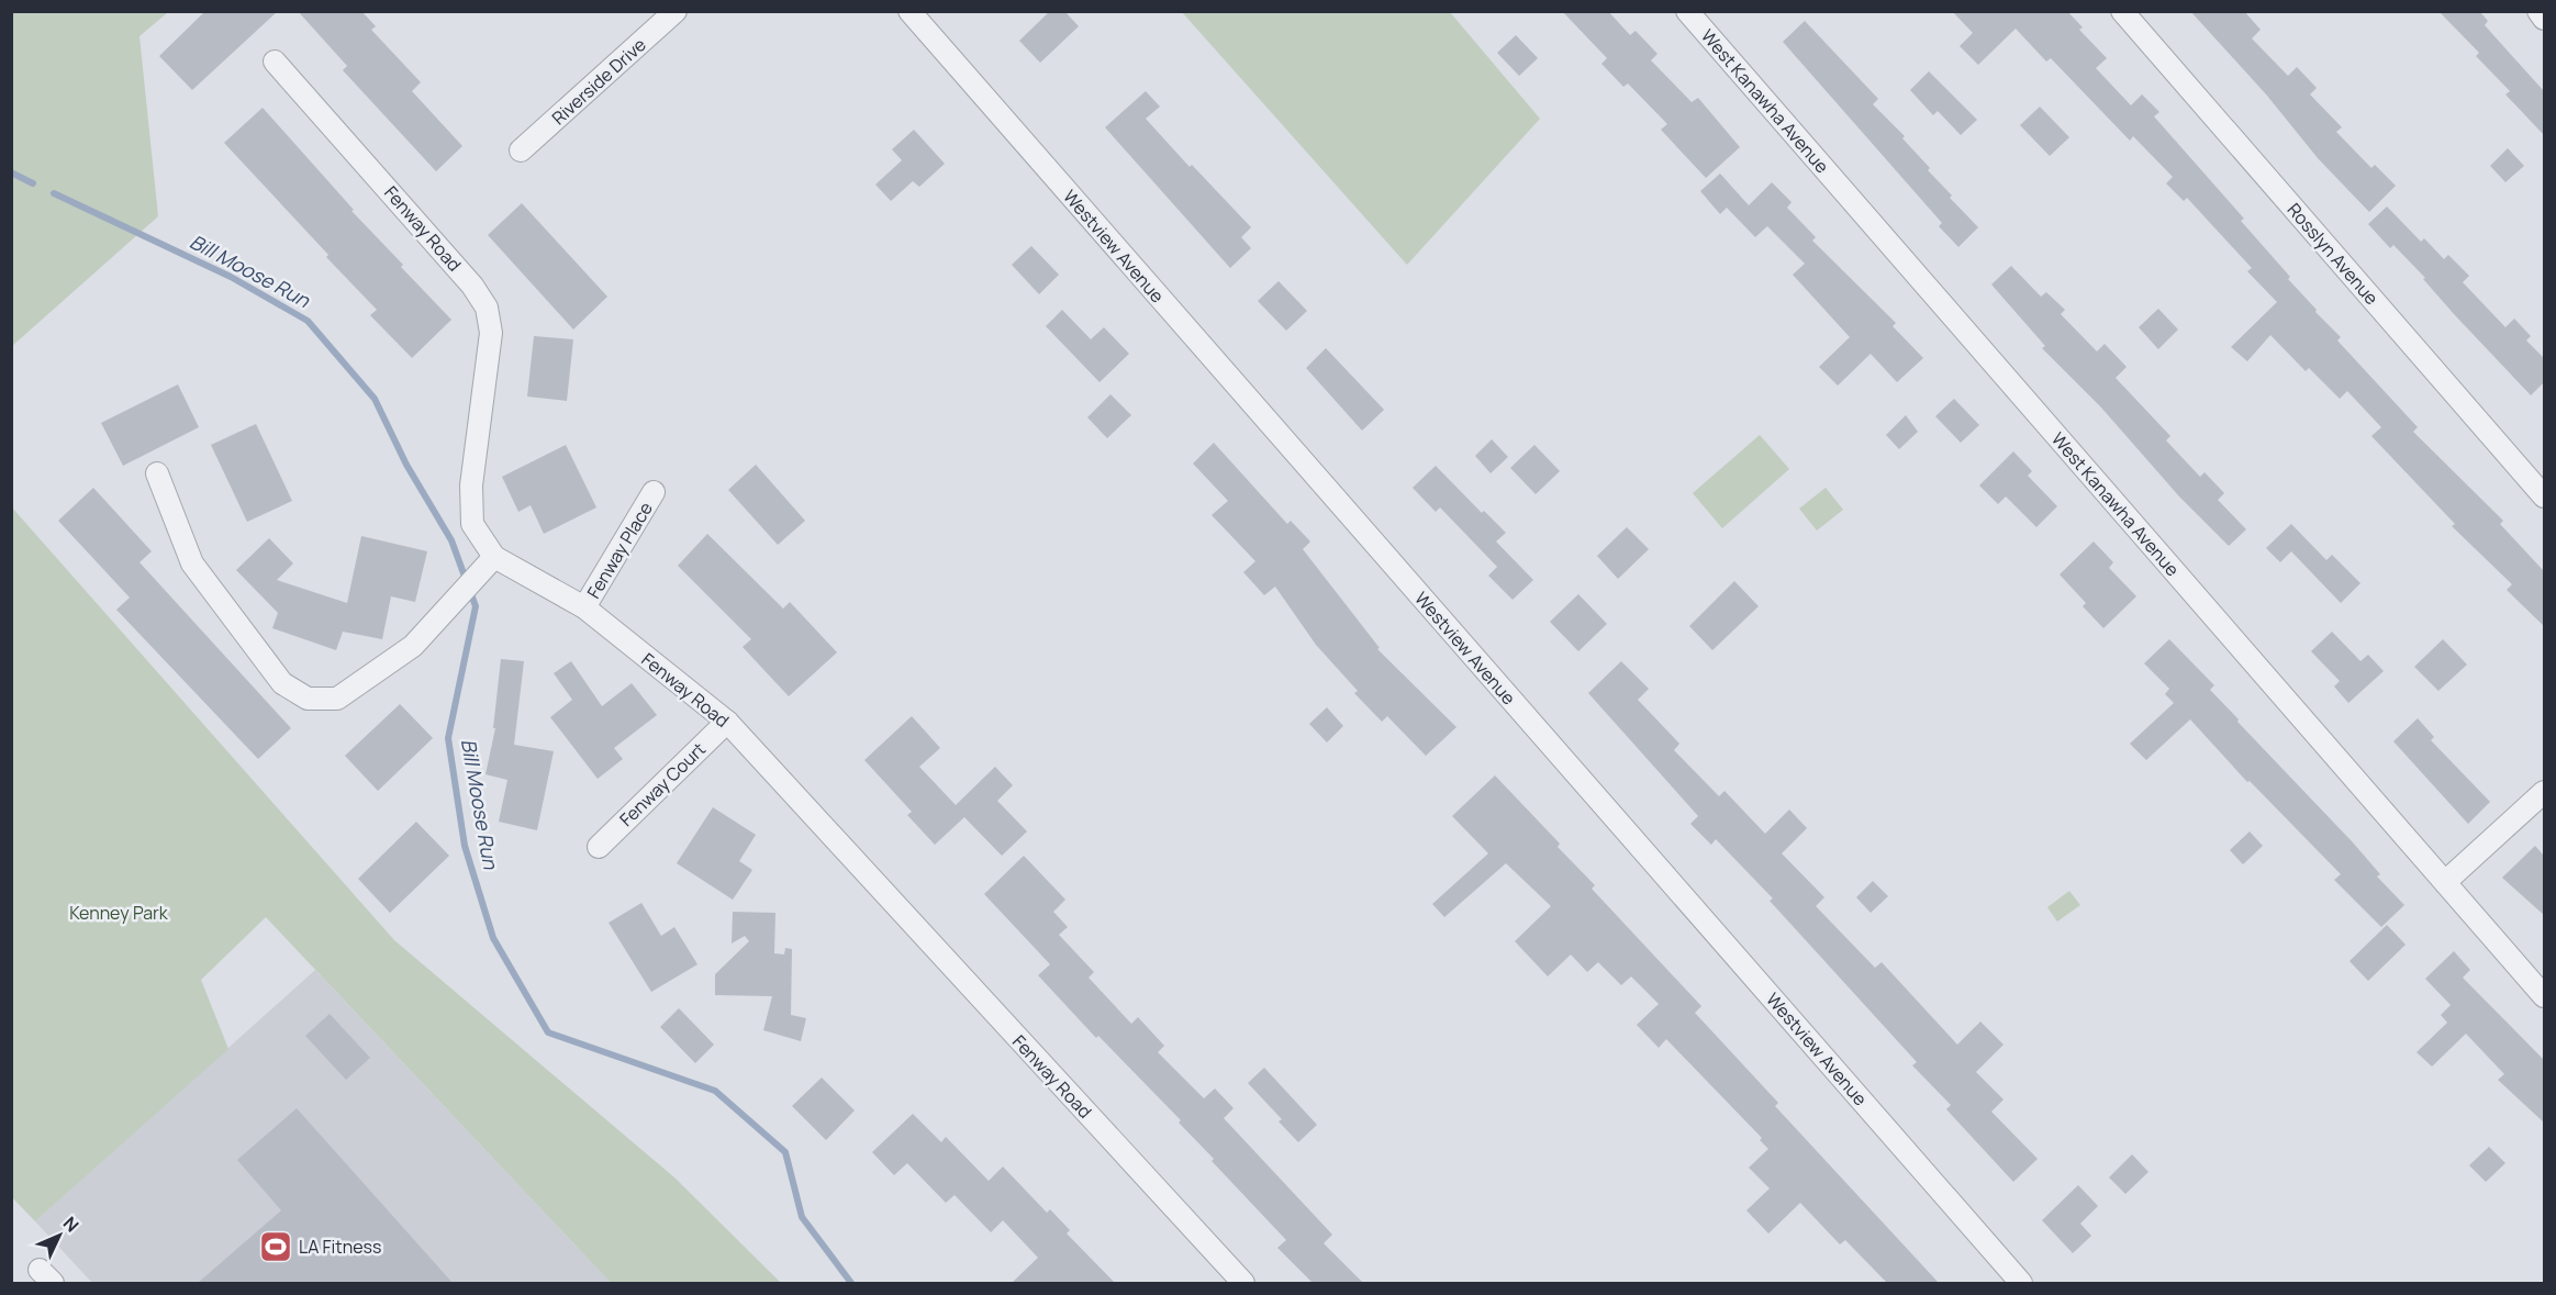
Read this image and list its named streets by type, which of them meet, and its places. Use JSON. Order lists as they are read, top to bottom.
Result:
{
  "streets": {
    "street": [
      "Riverside Drive",
      "West Kanawha Avenue",
      "Fenway Road",
      "Westview Avenue",
      "Rosslyn Avenue",
      "Fenway Place",
      "Fenway Court"
    ]
  },
  "crossings": [
    ["Fenway Road", "Fenway Place"],
    ["Fenway Road", "Fenway Court"]
  ],
  "water": ["Bill Moose Run"],
  "parks": ["Kenney Park"],
  "places": {
    "sports": ["LA Fitness"]
  },
  "north": "top right"
}
